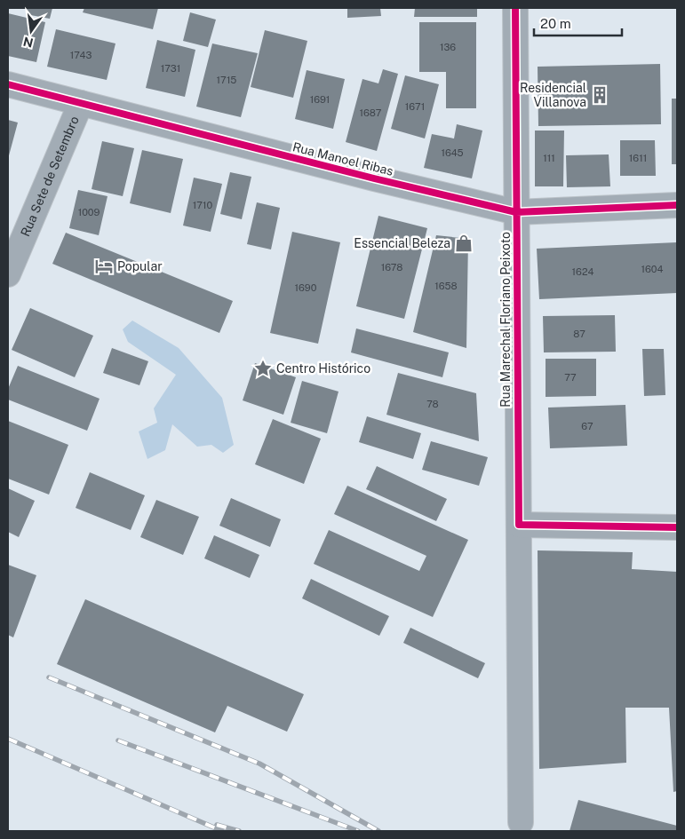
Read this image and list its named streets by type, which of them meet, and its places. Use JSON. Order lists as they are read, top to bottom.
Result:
{
  "streets": {
    "street": ["Rua Manoel Ribas", "Rua Sete de Setembro", "Rua Marechal Floriano Peixoto"]
  },
  "crossings": [
    ["Rua Manoel Ribas", "Rua Sete de Setembro"],
    ["Rua Manoel Ribas", "Rua Marechal Floriano Peixoto"]
  ],
  "places": {
    "building": ["Residencial Villanova"],
    "shop": ["Essencial Beleza"],
    "hotel": ["Popular"],
    "place": ["Centro Histórico"]
  },
  "house_numbers": [
    "136",
    "1743",
    "1731",
    "1715",
    "1691",
    "1671",
    "1687",
    "1645",
    "111",
    "1611",
    "1710",
    "1009",
    "1678",
    "1604",
    "1624",
    "1658",
    "1690",
    "87",
    "77",
    "78",
    "67"
  ],
  "scale_bar": "20 m",
  "north": "bottom"
}
